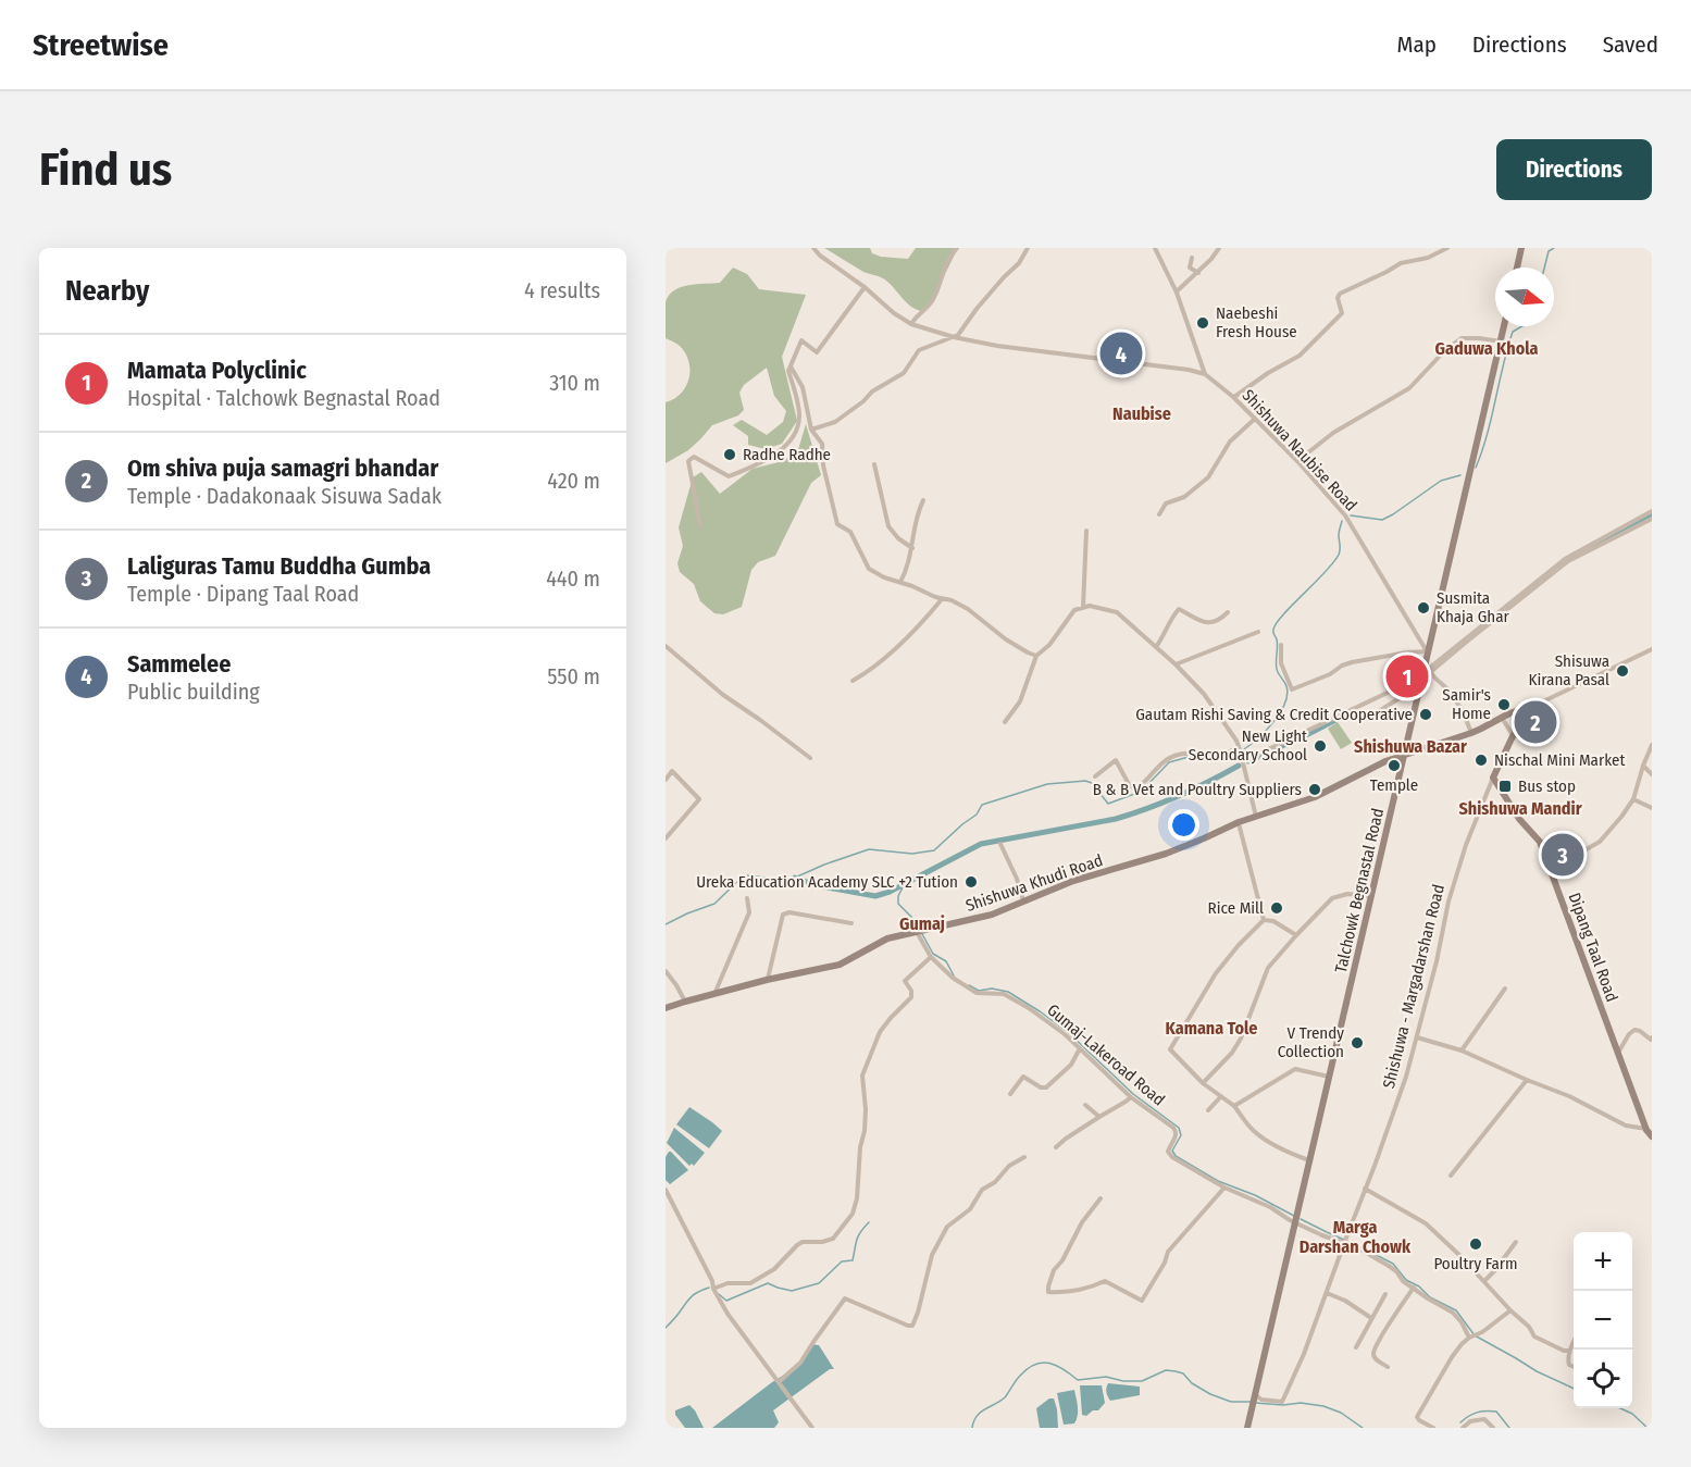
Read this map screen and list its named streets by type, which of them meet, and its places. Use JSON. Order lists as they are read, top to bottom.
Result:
{
  "streets": {
    "main road": ["Shishuwa Khudi Road", "Talchowk Begnastal Road", "Dipang Taal Road"],
    "street": ["Shishuwa Naubise Road", "Shishuwa - Margadarshan Road", "Gumaj-Lakeroad Road"]
  },
  "crossings": [
    ["Shishuwa Naubise Road", "Talchowk Begnastal Road"],
    ["Shishuwa Khudi Road", "Talchowk Begnastal Road"],
    ["Shishuwa Khudi Road", "Gumaj-Lakeroad Road"],
    ["Talchowk Begnastal Road", "Shishuwa - Margadarshan Road"],
    ["Talchowk Begnastal Road", "Gumaj-Lakeroad Road"],
    ["Dipang Taal Road", "Shishuwa - Margadarshan Road"],
    ["Shishuwa - Margadarshan Road", "Gumaj-Lakeroad Road"]
  ],
  "districts": [
    "Gaduwa Khola",
    "Naubise",
    "Shishuwa Bazar",
    "Shishuwa Mandir",
    "Gumaj",
    "Kamana Tole",
    "Marga Darshan Chowk"
  ],
  "places": {
    "other": [
      "Naebeshi Fresh House",
      "Radhe Radhe",
      "Susmita Khaja Ghar",
      "Shisuwa Kirana Pasal",
      "Samir's Home",
      "Gautam Rishi Saving & Credit Cooperative",
      "New Light Secondary School",
      "Nischal Mini Market",
      "Temple",
      "B & B Vet and Poultry Suppliers",
      "Ureka Education Academy SLC +2 Tution",
      "Rice Mill",
      "V Trendy Collection",
      "Poultry Farm"
    ],
    "transit": ["Bus stop"]
  },
  "north": "right",
  "page": {
    "header": "Streetwise",
    "nav": ["Map", "Directions", "Saved"],
    "buttons": "Directions",
    "title": "Find us",
    "heading": ["Nearby", "4 results"],
    "pins": [
      "4",
      "1",
      "2",
      "3"
    ],
    "list": [
      {
        "mark": "1",
        "name": "Mamata Polyclinic",
        "note": "Hospital · Talchowk Begnastal Road",
        "value": "310 m"
      },
      {
        "mark": "2",
        "name": "Om shiva puja samagri bhandar",
        "note": "Temple · Dadakonaak Sisuwa Sadak",
        "value": "420 m"
      },
      {
        "mark": "3",
        "name": "Laliguras Tamu Buddha Gumba",
        "note": "Temple · Dipang Taal Road",
        "value": "440 m"
      },
      {
        "mark": "4",
        "name": "Sammelee",
        "note": "Public building",
        "value": "550 m"
      }
    ],
    "map_buttons": ["+", "−"]
  }
}
